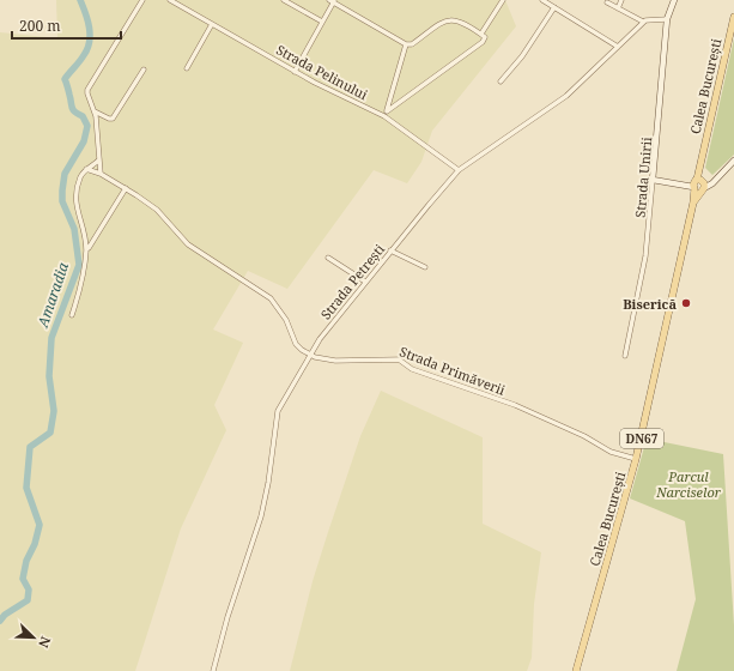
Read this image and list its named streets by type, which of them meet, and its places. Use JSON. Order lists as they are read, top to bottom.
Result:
{
  "streets": {
    "main road": ["Calea București", "Strada Unirii", "DN67"],
    "street": ["Strada Pelinului", "Strada Petrești", "Strada Primăverii"]
  },
  "crossings": [
    ["Strada Pelinului", "Strada Petrești"],
    ["Calea București", "Strada Primăverii"],
    ["Strada Petrești", "Strada Primăverii"]
  ],
  "water": ["Amaradia"],
  "parks": ["Parcul Narciselor"],
  "places": ["Biserică"],
  "scale_bar": "200 m",
  "north": "bottom right"
}
